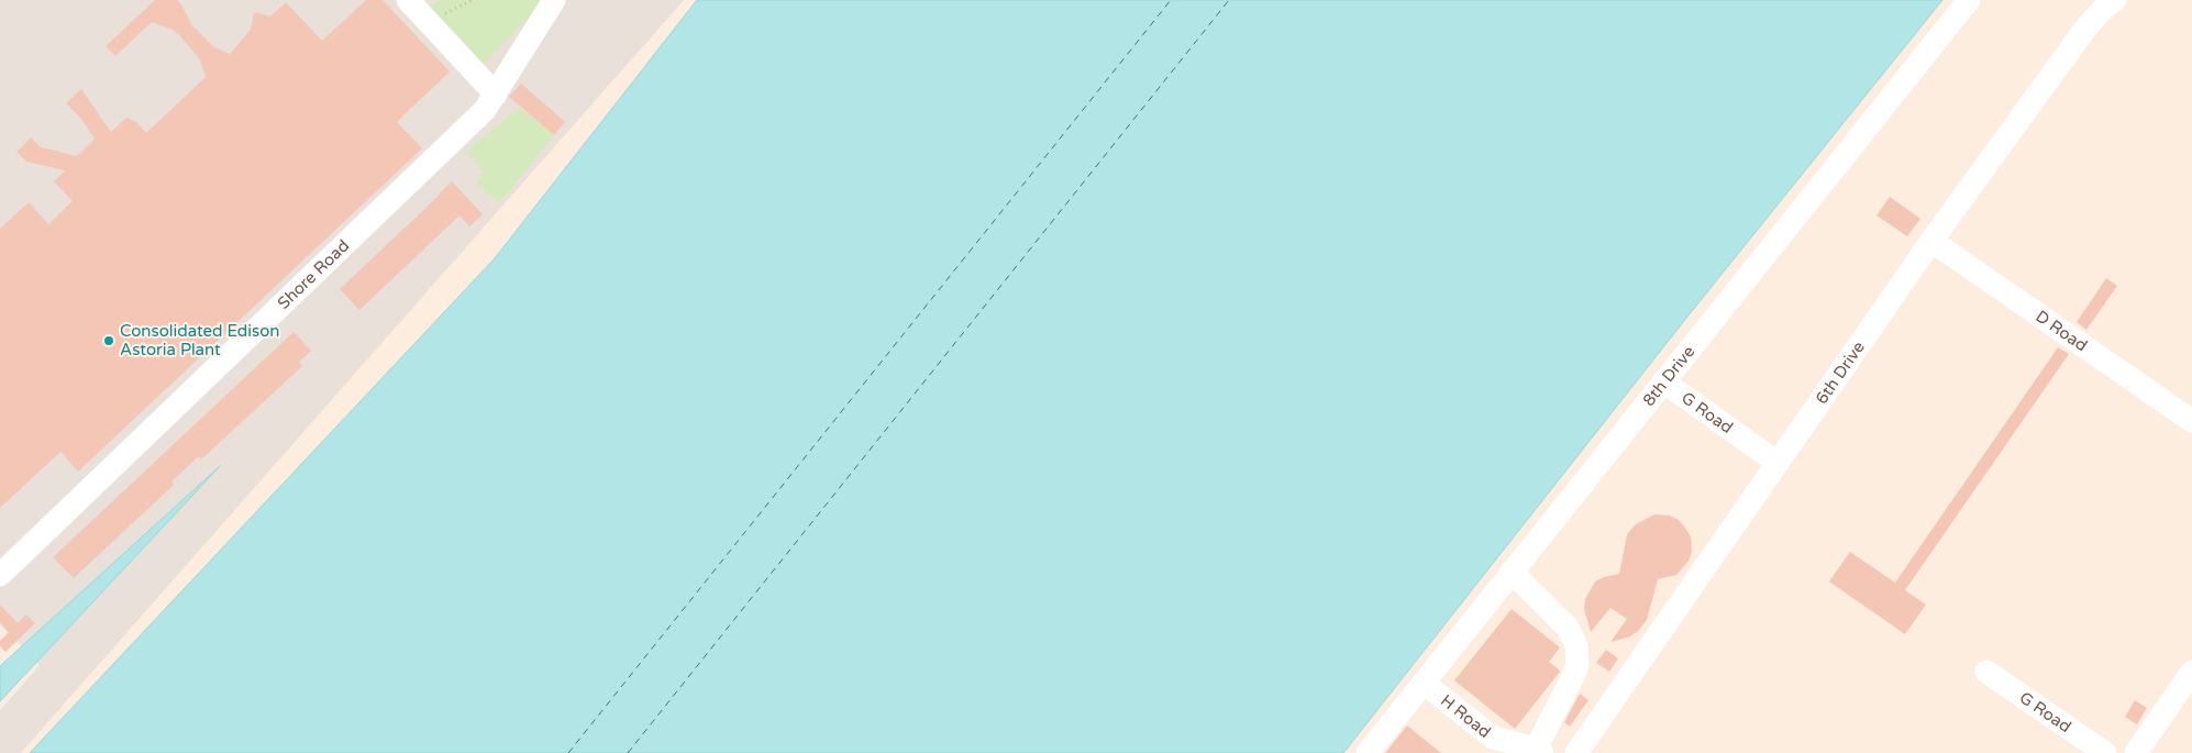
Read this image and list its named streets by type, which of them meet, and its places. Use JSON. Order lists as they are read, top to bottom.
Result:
{
  "streets": {
    "lane": [
      "Shore Road",
      "D Road",
      "6th Drive",
      "8th Drive",
      "G Road",
      "H Road"
    ]
  },
  "crossings": [
    ["D Road", "6th Drive"],
    ["6th Drive", "G Road"],
    ["8th Drive", "G Road"],
    ["8th Drive", "H Road"]
  ],
  "places": ["Consolidated Edison Astoria Plant"]
}
